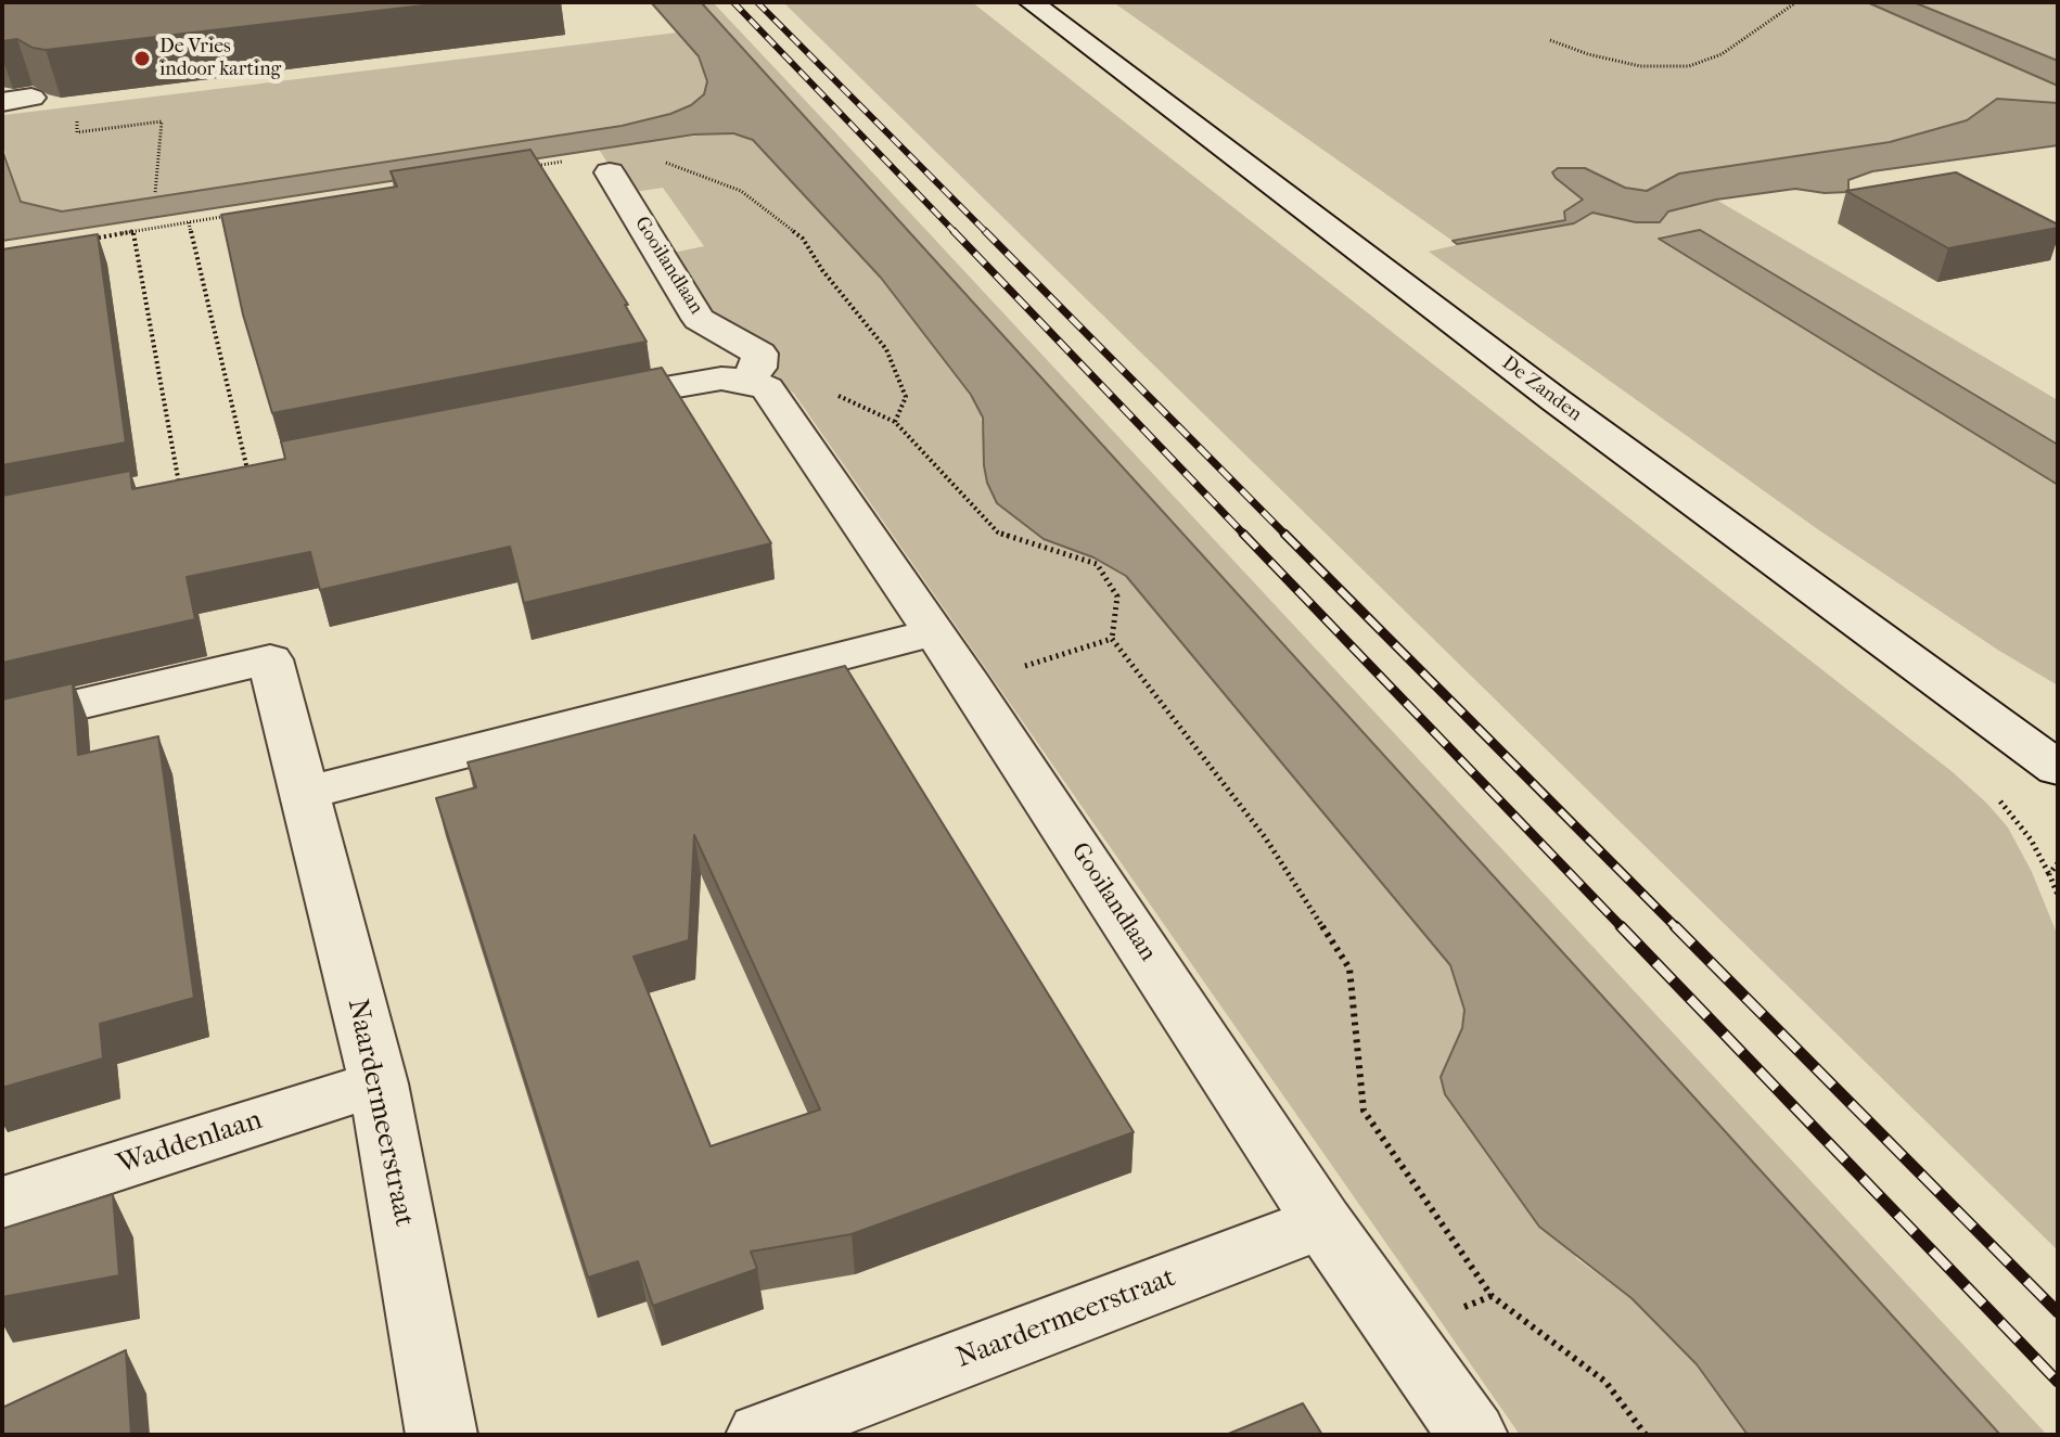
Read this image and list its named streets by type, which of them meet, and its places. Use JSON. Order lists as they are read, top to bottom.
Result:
{
  "streets": {
    "street": [
      "Gooilandlaan",
      "De Zanden",
      "Naardermeerstraat",
      "Waddenlaan"
    ]
  },
  "crossings": [
    ["Gooilandlaan", "Naardermeerstraat"],
    ["Naardermeerstraat", "Waddenlaan"]
  ],
  "places": ["De Vries indoor karting"]
}
